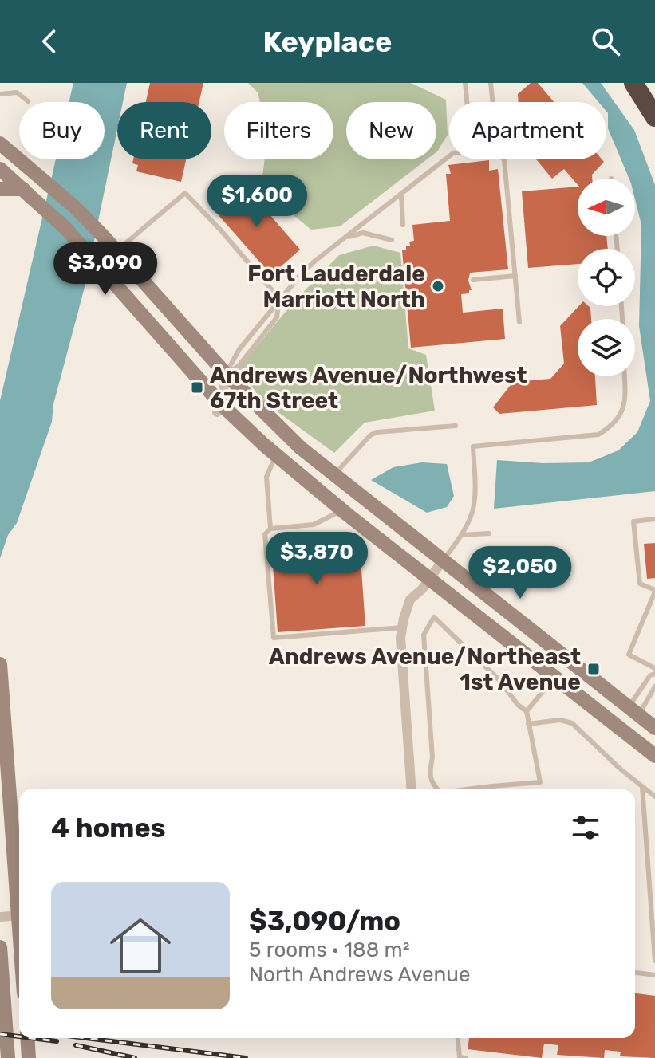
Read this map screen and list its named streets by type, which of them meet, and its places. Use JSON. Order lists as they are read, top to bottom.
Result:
{
  "places": {
    "other": ["Fort Lauderdale Marriott North"],
    "transit": ["Andrews Avenue/Northwest 67th Street", "Andrews Avenue/Northeast 1st Avenue"]
  },
  "north": "left",
  "page": {
    "header": "Keyplace",
    "chip": [
      "Buy",
      "Rent",
      "Filters",
      "New",
      "Apartment"
    ],
    "price": [
      "$1,600",
      "$3,090",
      "$3,870",
      "$2,050"
    ],
    "heading": "4 homes",
    "list": [
      {
        "name": "$3,090/mo",
        "note": "5 rooms · 188 m² · North Andrews Avenue"
      }
    ]
  }
}
